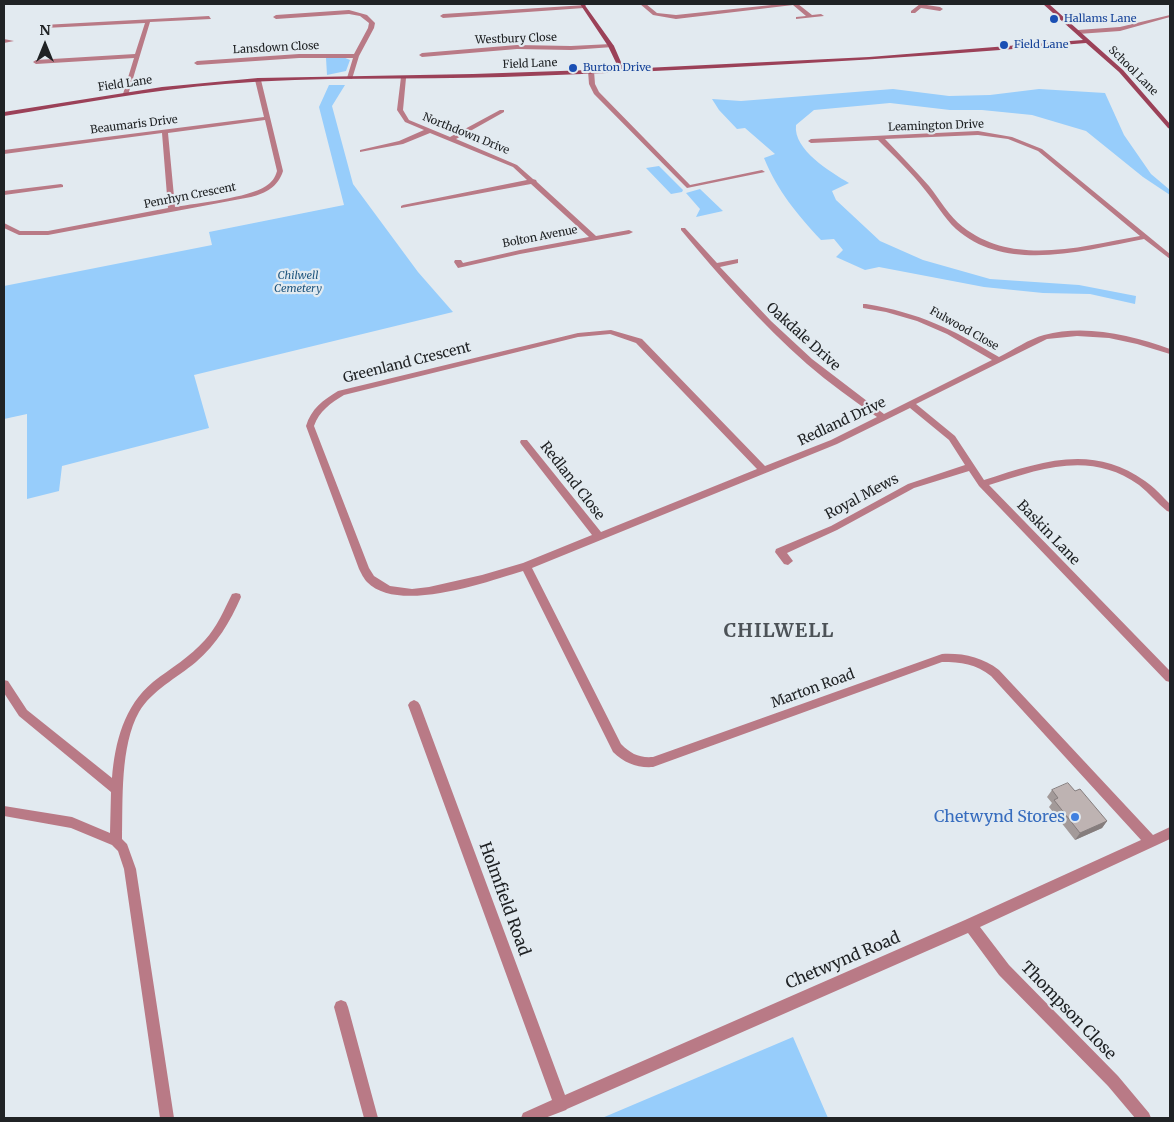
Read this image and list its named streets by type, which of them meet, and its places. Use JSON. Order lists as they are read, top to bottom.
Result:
{
  "streets": {
    "street": [
      "Westbury Close",
      "Lansdown Close",
      "Field Lane",
      "School Lane",
      "Beaumaris Drive",
      "Leamington Drive",
      "Northdown Drive",
      "Penrhyn Crescent",
      "Bolton Avenue",
      "Fulwood Close",
      "Oakdale Drive",
      "Greenland Crescent",
      "Redland Drive",
      "Redland Close",
      "Royal Mews",
      "Baskin Lane",
      "Marton Road",
      "Holmfield Road",
      "Chetwynd Road",
      "Thompson Close"
    ]
  },
  "crossings": [
    ["Field Lane", "School Lane"],
    ["Field Lane", "Northdown Drive"],
    ["Field Lane", "Penrhyn Crescent"],
    ["Beaumaris Drive", "Penrhyn Crescent"],
    ["Northdown Drive", "Bolton Avenue"],
    ["Fulwood Close", "Redland Drive"],
    ["Oakdale Drive", "Redland Drive"],
    ["Greenland Crescent", "Redland Drive"],
    ["Greenland Crescent", "Marton Road"],
    ["Redland Drive", "Redland Close"],
    ["Redland Drive", "Baskin Lane"],
    ["Redland Drive", "Marton Road"],
    ["Royal Mews", "Baskin Lane"],
    ["Marton Road", "Chetwynd Road"],
    ["Holmfield Road", "Chetwynd Road"],
    ["Chetwynd Road", "Thompson Close"]
  ],
  "districts": ["CHILWELL"],
  "parks": ["Chilwell Cemetery"],
  "places": [
    "Hallams Lane",
    "Field Lane",
    "Burton Drive",
    "Chetwynd Stores"
  ],
  "north": "top"
}
